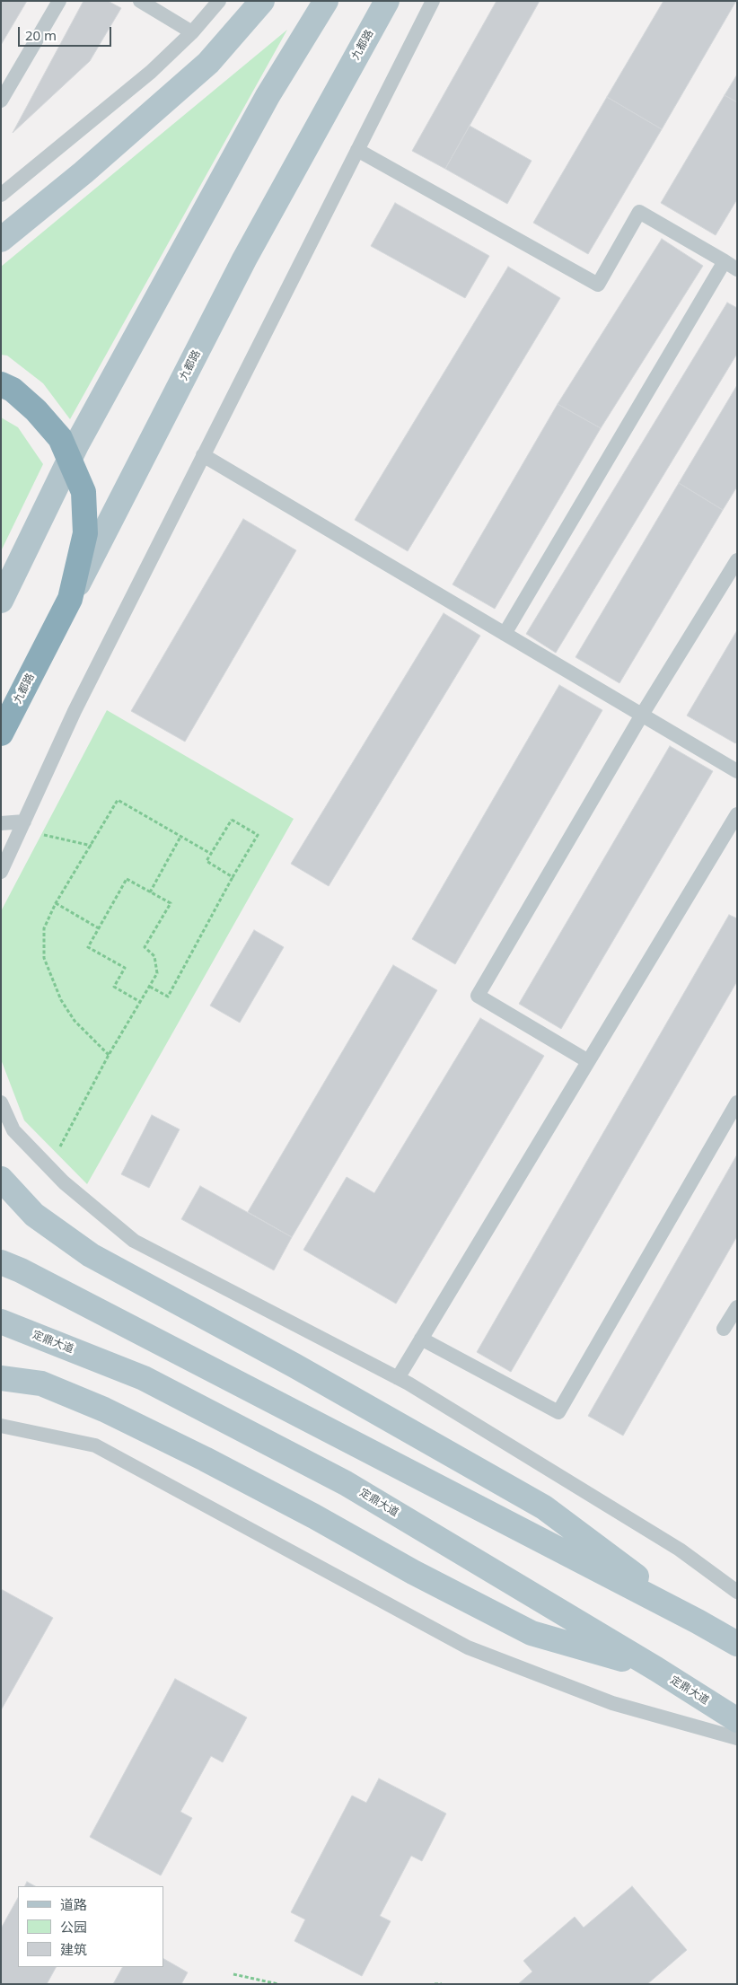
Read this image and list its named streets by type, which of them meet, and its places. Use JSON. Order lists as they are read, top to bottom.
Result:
{
  "streets": {
    "highway": ["九都路"],
    "main road": ["定鼎大道"]
  },
  "legend": ["道路", "公园", "建筑"],
  "scale_bar": "20 m"
}
